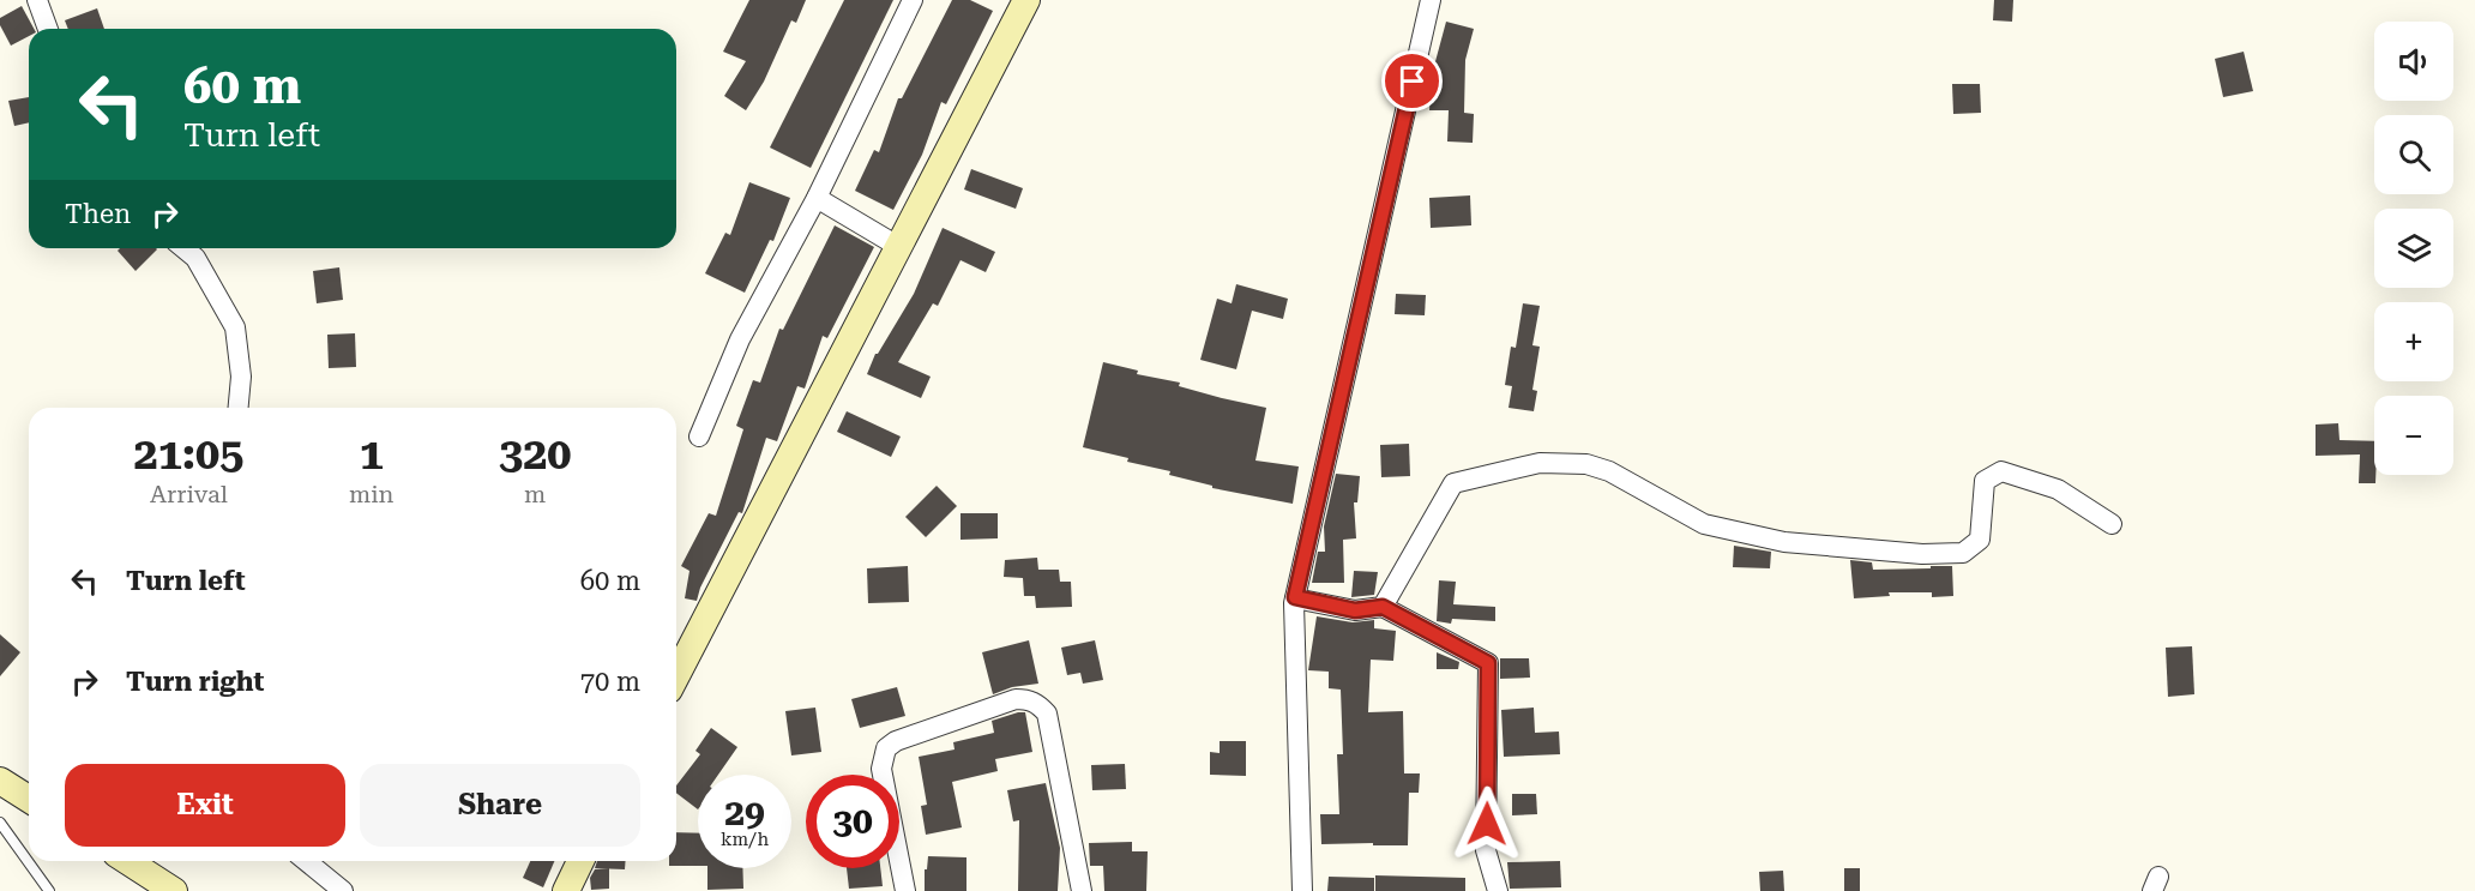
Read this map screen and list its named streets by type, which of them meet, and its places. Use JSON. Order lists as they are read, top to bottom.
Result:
{
  "page": {
    "map_buttons": ["+", "−"],
    "turn": ["60 m", "Turn left"],
    "then": "Then",
    "eta": [
      "21:05",
      "Arrival",
      "1",
      "min",
      "320",
      "m"
    ],
    "list": [
      {
        "name": "Turn left",
        "value": "60 m"
      },
      {
        "name": "Turn right",
        "value": "70 m"
      }
    ],
    "buttons": ["Exit", "Share"],
    "speed": "29 km/h",
    "limit": "30"
  }
}
